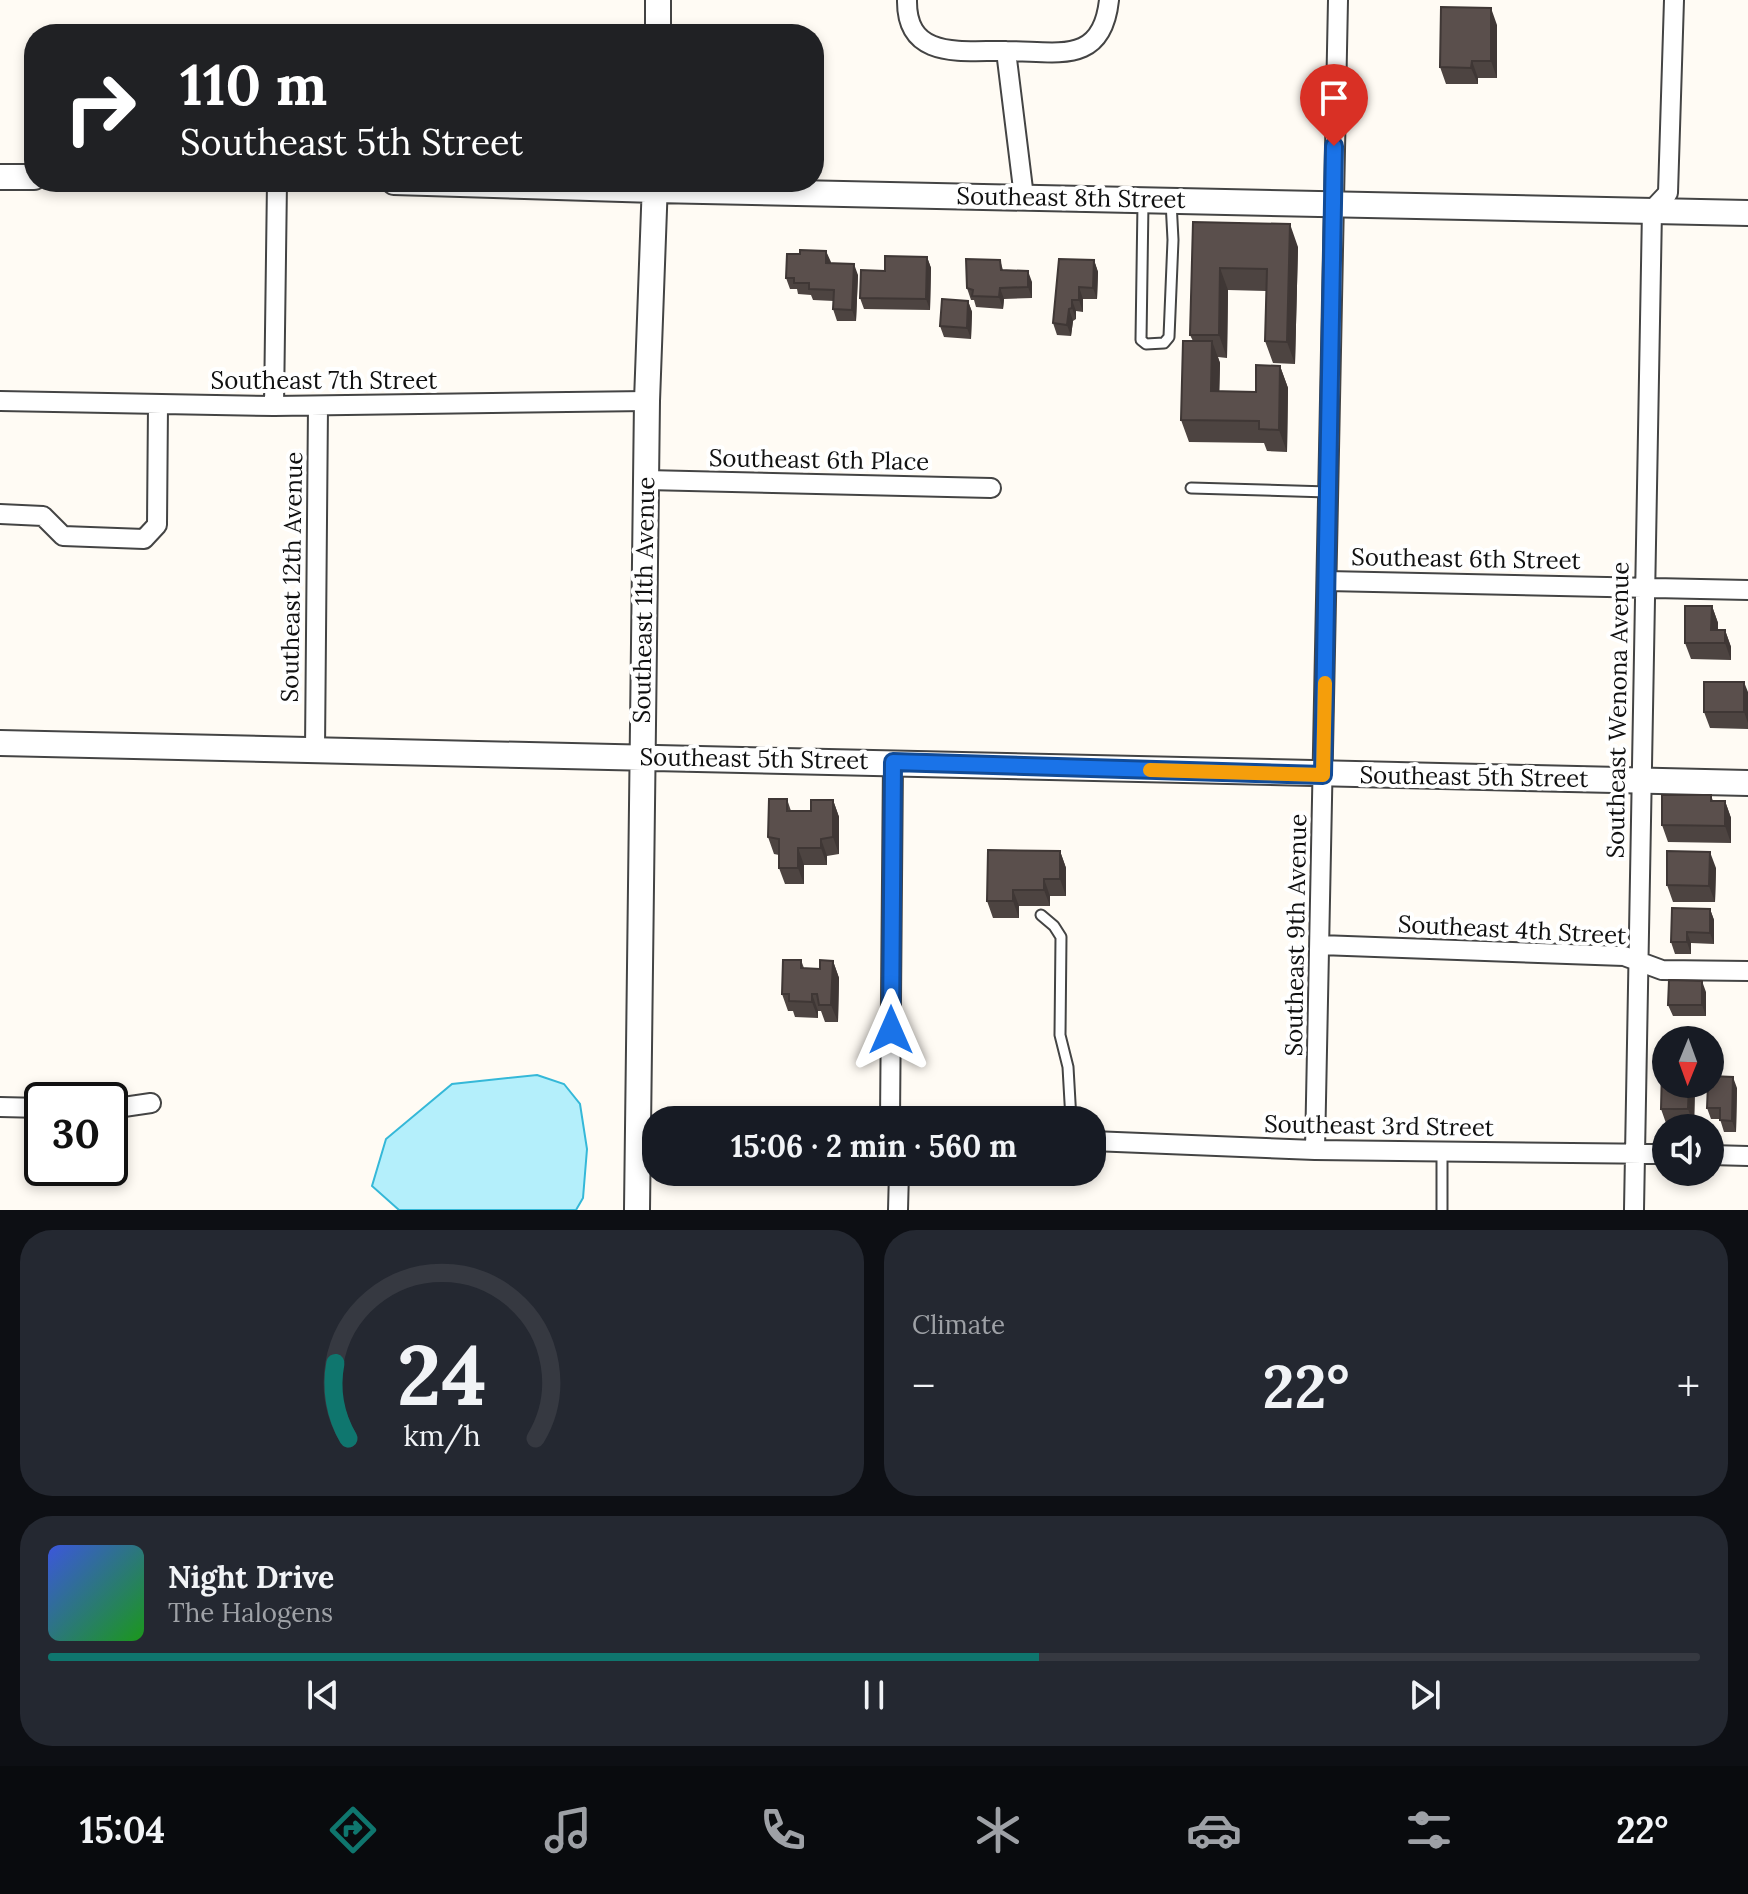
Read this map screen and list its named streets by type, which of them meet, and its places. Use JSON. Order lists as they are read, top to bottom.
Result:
{
  "streets": {
    "street": [
      "Southeast 8th Street",
      "Southeast 7th Street",
      "Southeast 6th Place",
      "Southeast 6th Street",
      "Southeast 12th Avenue",
      "Southeast 11th Avenue",
      "Southeast Wenona Avenue",
      "Southeast 5th Street",
      "Southeast 4th Street",
      "Southeast 9th Avenue",
      "Southeast 3rd Street"
    ]
  },
  "crossings": [
    ["Southeast 8th Street", "Southeast Wenona Avenue"],
    ["Southeast 8th Street", "Southeast 9th Avenue"],
    ["Southeast 7th Street", "Southeast 12th Avenue"],
    ["Southeast 7th Street", "Southeast 11th Avenue"],
    ["Southeast 6th Place", "Southeast 11th Avenue"],
    ["Southeast 6th Street", "Southeast Wenona Avenue"],
    ["Southeast 6th Street", "Southeast 9th Avenue"],
    ["Southeast 12th Avenue", "Southeast 5th Street"],
    ["Southeast 11th Avenue", "Southeast 5th Street"],
    ["Southeast Wenona Avenue", "Southeast 5th Street"],
    ["Southeast Wenona Avenue", "Southeast 4th Street"],
    ["Southeast Wenona Avenue", "Southeast 3rd Street"],
    ["Southeast 5th Street", "Southeast 9th Avenue"],
    ["Southeast 4th Street", "Southeast 9th Avenue"],
    ["Southeast 9th Avenue", "Southeast 3rd Street"]
  ],
  "north": "bottom",
  "page": {
    "turn": ["110 m", "Southeast 5th Street"],
    "limit": "30",
    "trip": "15:06 · 2 min · 560 m",
    "tile": "Climate",
    "heat": ["−", "22°", "+"],
    "song": ["Night Drive", "The Halogens"],
    "tabs": ["15:04", "22°"],
    "gauge": ["24", "km/h"]
  }
}
